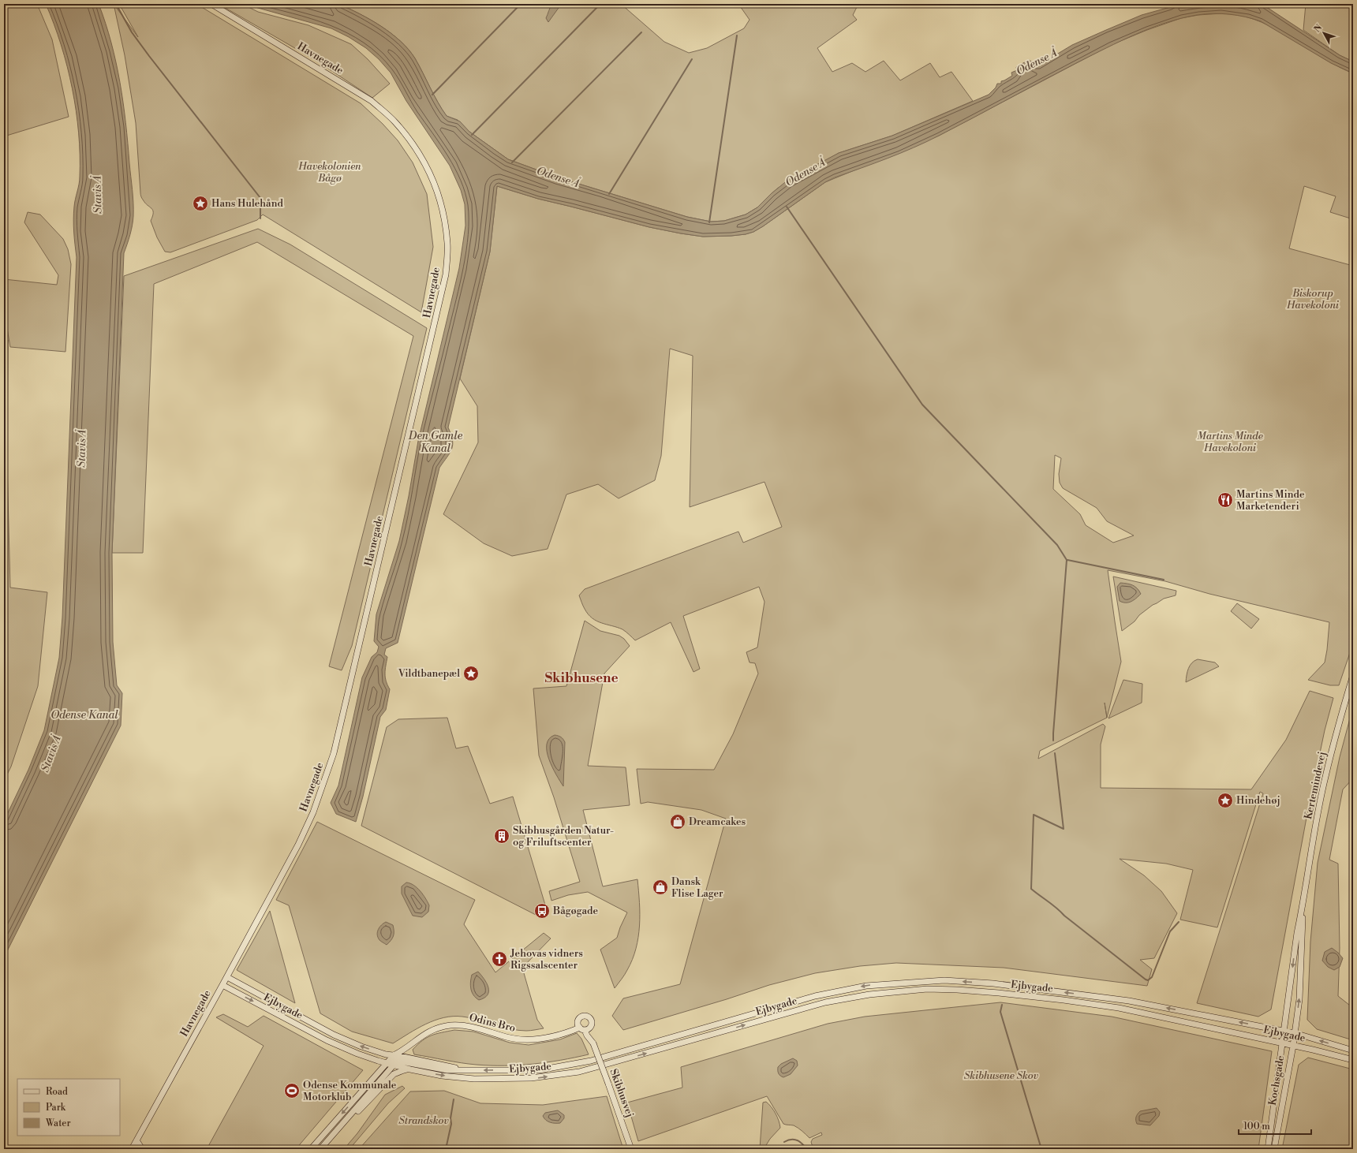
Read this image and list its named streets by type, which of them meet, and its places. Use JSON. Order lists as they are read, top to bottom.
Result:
{
  "streets": {
    "main road": [
      "Havnegade",
      "Kertemindevej",
      "Ejbygade",
      "Odins Bro",
      "Kochsgade",
      "Skibhusvej"
    ]
  },
  "crossings": [
    ["Havnegade", "Ejbygade"],
    ["Kertemindevej", "Ejbygade"],
    ["Kertemindevej", "Kochsgade"],
    ["Ejbygade", "Odins Bro"],
    ["Ejbygade", "Kochsgade"],
    ["Odins Bro", "Skibhusvej"]
  ],
  "districts": ["Skibhusene"],
  "water": [
    "Odense Å",
    "Stavis Å",
    "Den Gamle Kanal",
    "Odense Kanal"
  ],
  "parks": [
    "Havekolonien Bågø",
    "Biskorup Havekoloni",
    "Martins Minde Havekoloni",
    "Skibhusene Skov",
    "Strandskov"
  ],
  "places": {
    "place": ["Hans Hulehånd", "Vildtbanepæl", "Hindehøj"],
    "restaurant": ["Martins Minde Marketenderi"],
    "shop": ["Dreamcakes", "Dansk Flise Lager"],
    "building": ["Skibhusgården Natur- og Friluftscenter"],
    "bus stop": ["Bågøgade"],
    "church": ["Jehovas vidners Rigssalscenter"],
    "sports": ["Odense Kommunale Motorklub"]
  },
  "legend": ["Road", "Park", "Water"],
  "scale_bar": "100 m",
  "north": "top left"
}
